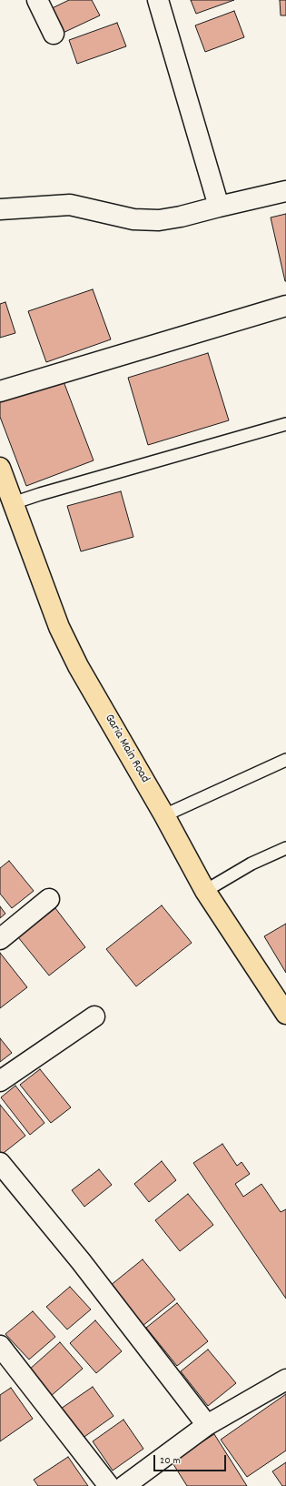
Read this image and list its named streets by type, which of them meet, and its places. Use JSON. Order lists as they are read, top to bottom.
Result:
{
  "streets": {
    "main road": ["Garia Main Road"]
  },
  "scale_bar": "20 m"
}
